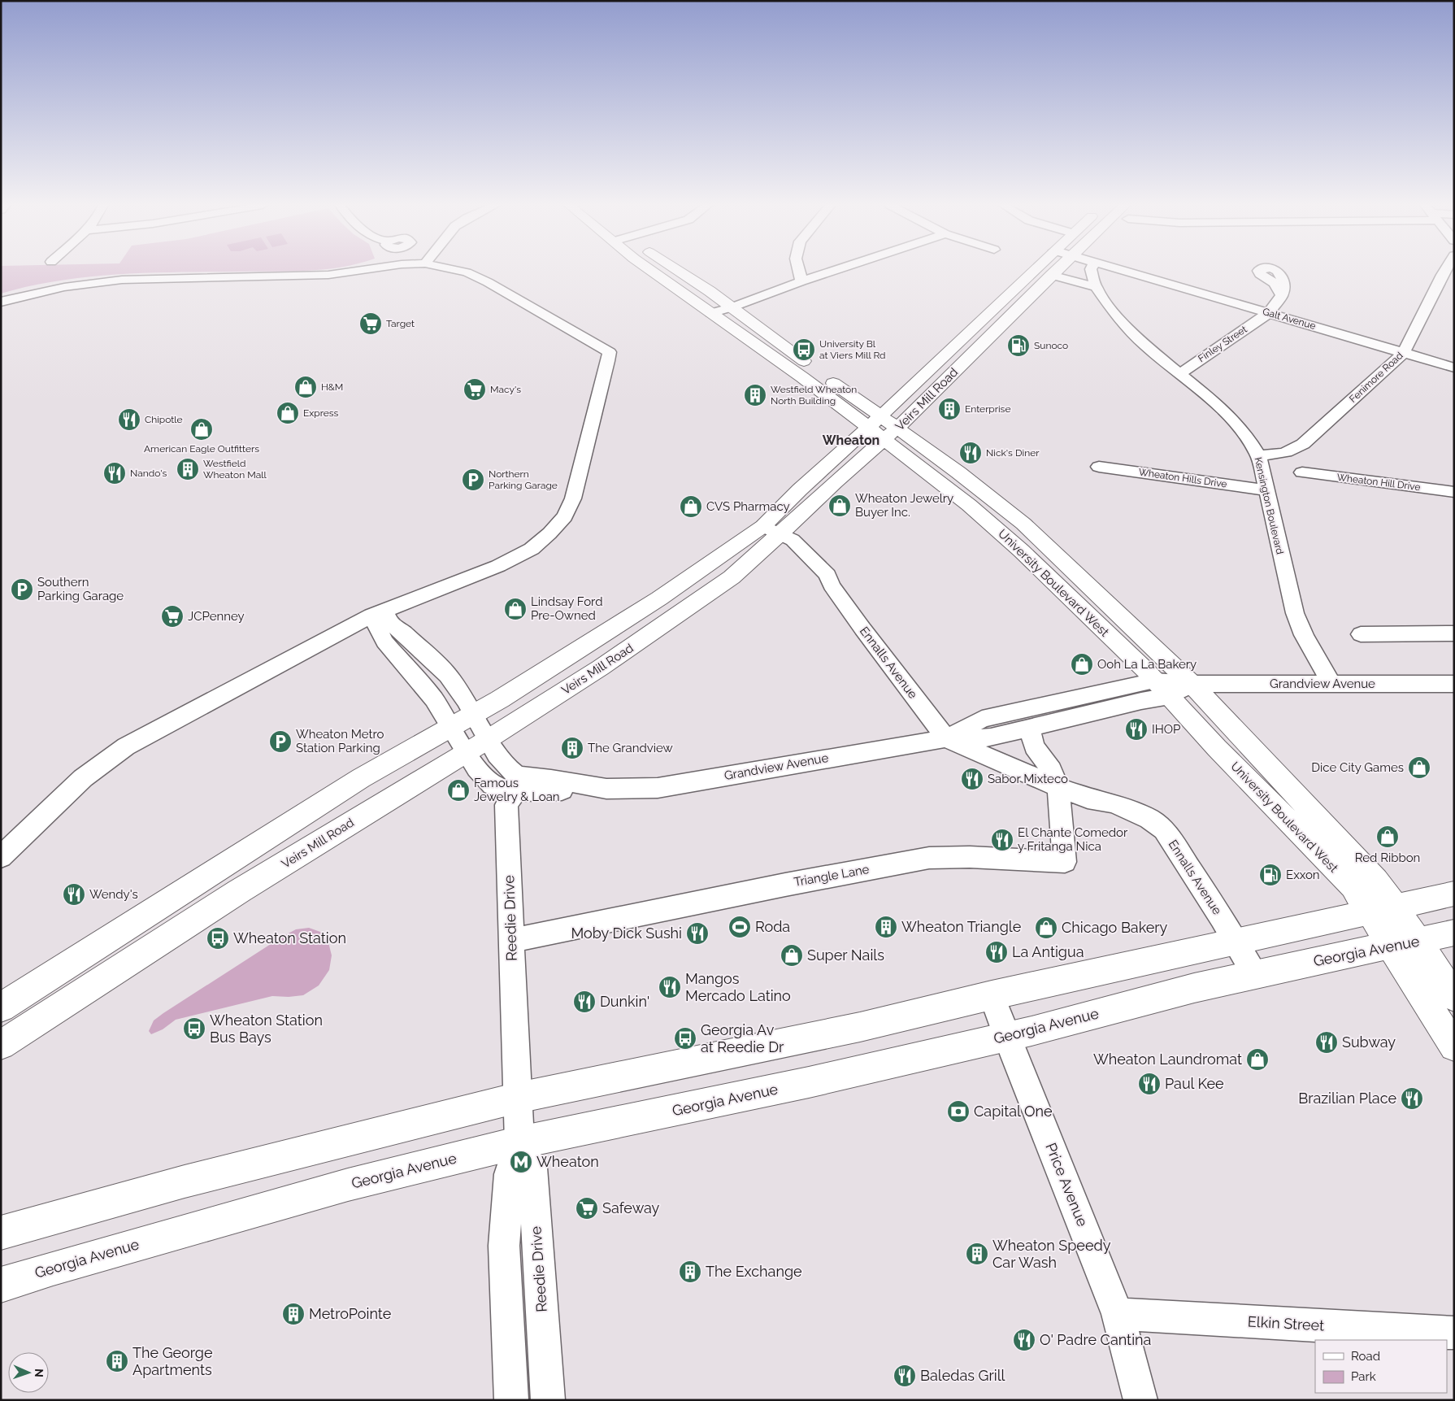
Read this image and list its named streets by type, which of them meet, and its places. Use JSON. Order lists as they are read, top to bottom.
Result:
{
  "streets": {
    "main road": ["Veirs Mill Road", "University Boulevard West", "Georgia Avenue"],
    "street": [
      "Galt Avenue",
      "Finley Street",
      "Fenimore Road",
      "Wheaton Hills Drive",
      "Wheaton Hill Drive",
      "Kensington Boulevard",
      "Ennalls Avenue",
      "Grandview Avenue",
      "Triangle Lane",
      "Reedie Drive",
      "Price Avenue",
      "Elkin Street"
    ]
  },
  "crossings": [
    ["Galt Avenue", "Finley Street"],
    ["Galt Avenue", "Fenimore Road"],
    ["Finley Street", "Kensington Boulevard"],
    ["Fenimore Road", "Kensington Boulevard"],
    ["Veirs Mill Road", "University Boulevard West"],
    ["Veirs Mill Road", "Ennalls Avenue"],
    ["Veirs Mill Road", "Grandview Avenue"],
    ["Wheaton Hills Drive", "Kensington Boulevard"],
    ["Kensington Boulevard", "Grandview Avenue"],
    ["University Boulevard West", "Grandview Avenue"],
    ["University Boulevard West", "Georgia Avenue"],
    ["Ennalls Avenue", "Grandview Avenue"],
    ["Ennalls Avenue", "Triangle Lane"],
    ["Ennalls Avenue", "Georgia Avenue"],
    ["Grandview Avenue", "Reedie Drive"],
    ["Triangle Lane", "Reedie Drive"],
    ["Reedie Drive", "Georgia Avenue"],
    ["Georgia Avenue", "Price Avenue"],
    ["Price Avenue", "Elkin Street"]
  ],
  "districts": ["Wheaton"],
  "places": {
    "supermarket": [
      "Target",
      "Macy's",
      "JCPenney",
      "Safeway"
    ],
    "fuel station": ["Sunoco", "Exxon"],
    "bus stop": [
      "University Bl at Viers Mill Rd",
      "Wheaton Station",
      "Wheaton Station Bus Bays",
      "Georgia Av at Reedie Dr"
    ],
    "shop": [
      "H&M",
      "Express",
      "American Eagle Outfitters",
      "Wheaton Jewelry Buyer Inc.",
      "CVS Pharmacy",
      "Lindsay Ford Pre-Owned",
      "Ooh La La Bakery",
      "Dice City Games",
      "Famous Jewelry & Loan",
      "Red Ribbon",
      "Chicago Bakery",
      "Super Nails",
      "Wheaton Laundromat"
    ],
    "building": [
      "Westfield Wheaton North Building",
      "Enterprise",
      "Westfield Wheaton Mall",
      "The Grandview",
      "Wheaton Triangle",
      "Wheaton Speedy Car Wash",
      "The Exchange",
      "MetroPointe",
      "The George Apartments"
    ],
    "restaurant": [
      "Chipotle",
      "Nick's Diner",
      "Nando's",
      "IHOP",
      "Sabor Mixteco",
      "El Chante Comedor y Fritanga Nica",
      "Wendy's",
      "Moby Dick Sushi",
      "La Antigua",
      "Mangos Mercado Latino",
      "Dunkin'",
      "Subway",
      "Paul Kee",
      "Brazilian Place",
      "O' Padre Cantina",
      "Baledas Grill"
    ],
    "parking": ["Northern Parking Garage", "Southern Parking Garage", "Wheaton Metro Station Parking"],
    "sports": ["Roda"],
    "bank": ["Capital One"],
    "metro station": ["Wheaton"]
  },
  "legend": ["Road", "Park"],
  "north": "right"
}
